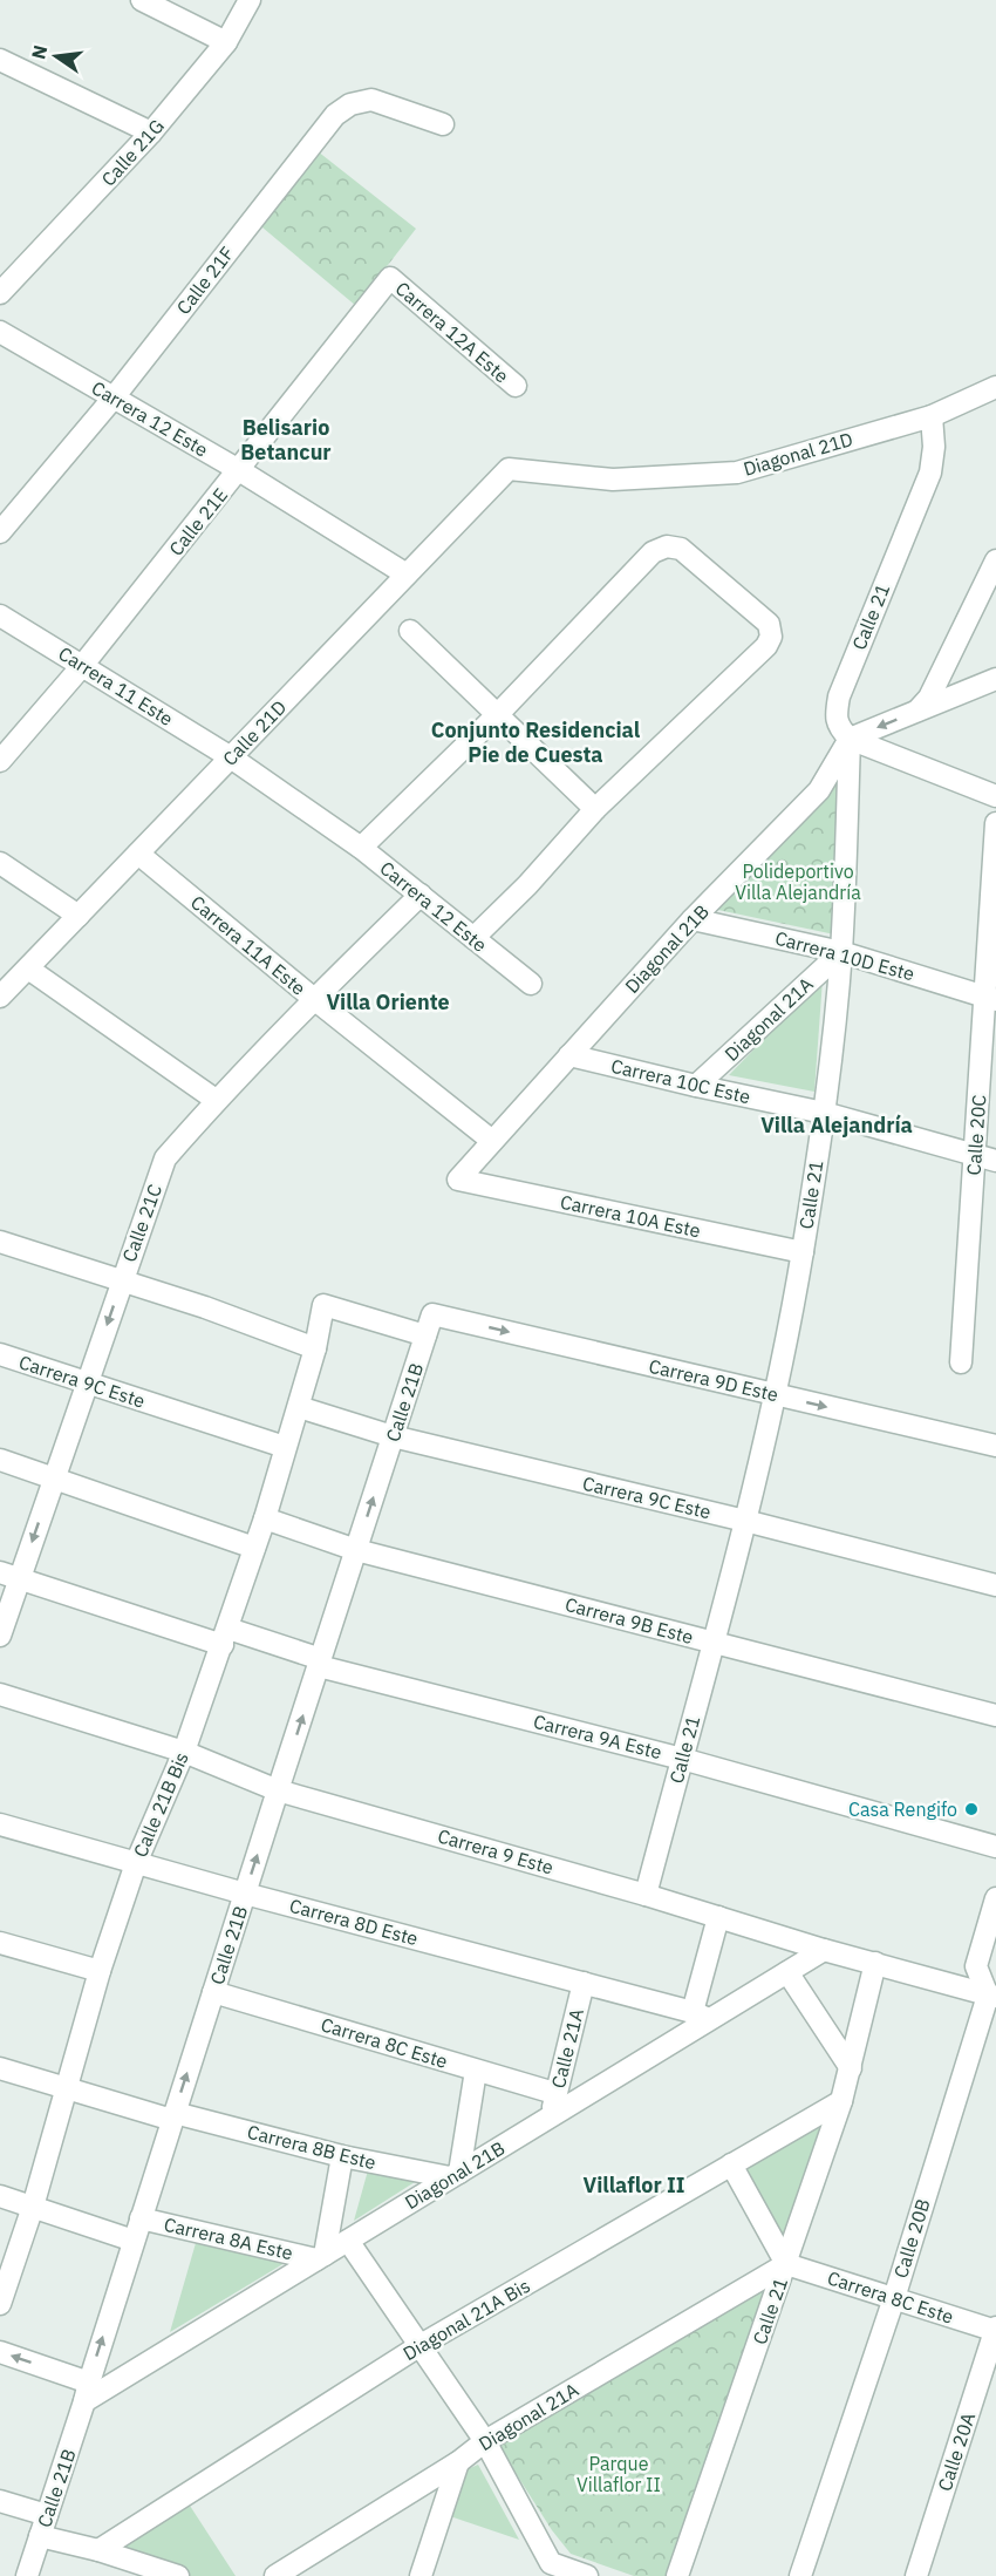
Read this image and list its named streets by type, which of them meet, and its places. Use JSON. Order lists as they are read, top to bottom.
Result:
{
  "streets": {
    "street": [
      "Calle 21G",
      "Calle 21F",
      "Carrera 12A Este",
      "Carrera 12 Este",
      "Diagonal 21D",
      "Calle 21E",
      "Calle 21",
      "Carrera 11 Este",
      "Calle 21D",
      "Carrera 11A Este",
      "Diagonal 21B",
      "Carrera 10D Este",
      "Diagonal 21A",
      "Carrera 10C Este",
      "Calle 20C",
      "Carrera 10A Este",
      "Calle 21C",
      "Carrera 9D Este",
      "Carrera 9C Este",
      "Calle 21B",
      "Carrera 9B Este",
      "Carrera 9A Este",
      "Calle 21B Bis",
      "Carrera 9 Este",
      "Carrera 8D Este",
      "Carrera 8C Este",
      "Calle 21A",
      "Carrera 8B Este",
      "Carrera 8A Este",
      "Calle 20B",
      "Diagonal 21A Bis",
      "Calle 20A"
    ]
  },
  "crossings": [
    ["Calle 21F", "Carrera 12 Este"],
    ["Carrera 12A Este", "Calle 21E"],
    ["Carrera 12 Este", "Calle 21E"],
    ["Carrera 12 Este", "Carrera 11 Este"],
    ["Carrera 12 Este", "Calle 21D"],
    ["Carrera 12 Este", "Calle 21C"],
    ["Diagonal 21D", "Calle 21"],
    ["Diagonal 21D", "Calle 21D"],
    ["Calle 21E", "Carrera 11 Este"],
    ["Calle 21", "Diagonal 21B"],
    ["Calle 21", "Carrera 10D Este"],
    ["Calle 21", "Diagonal 21A"],
    ["Calle 21", "Carrera 10C Este"],
    ["Calle 21", "Carrera 10A Este"],
    ["Calle 21", "Carrera 9D Este"],
    ["Calle 21", "Carrera 9C Este"],
    ["Calle 21", "Carrera 9B Este"],
    ["Calle 21", "Carrera 9A Este"],
    ["Calle 21", "Carrera 9 Este"],
    ["Calle 21", "Carrera 8C Este"],
    ["Calle 21", "Diagonal 21A Bis"],
    ["Carrera 11 Este", "Calle 21D"],
    ["Calle 21D", "Carrera 11A Este"],
    ["Carrera 11A Este", "Diagonal 21B"],
    ["Carrera 11A Este", "Calle 21C"],
    ["Diagonal 21B", "Carrera 10D Este"],
    ["Diagonal 21B", "Carrera 10C Este"],
    ["Diagonal 21B", "Carrera 10A Este"],
    ["Diagonal 21B", "Calle 21B"],
    ["Diagonal 21B", "Carrera 9 Este"],
    ["Diagonal 21B", "Carrera 8D Este"],
    ["Diagonal 21B", "Calle 21A"],
    ["Diagonal 21B", "Carrera 8B Este"],
    ["Diagonal 21B", "Carrera 8A Este"],
    ["Carrera 10D Este", "Diagonal 21A"],
    ["Carrera 10D Este", "Calle 20C"],
    ["Diagonal 21A", "Carrera 10C Este"],
    ["Diagonal 21A", "Carrera 8C Este"],
    ["Carrera 10C Este", "Calle 20C"],
    ["Calle 21C", "Carrera 9C Este"],
    ["Calle 21C", "Carrera 9A Este"],
    ["Carrera 9D Este", "Calle 21B"],
    ["Carrera 9C Este", "Calle 21B"],
    ["Carrera 9C Este", "Calle 21B Bis"],
    ["Calle 21B", "Carrera 9B Este"],
    ["Calle 21B", "Carrera 9A Este"],
    ["Calle 21B", "Calle 21B Bis"],
    ["Calle 21B", "Carrera 9 Este"],
    ["Calle 21B", "Carrera 8D Este"],
    ["Calle 21B", "Carrera 8C Este"],
    ["Calle 21B", "Carrera 8B Este"],
    ["Calle 21B", "Carrera 8A Este"],
    ["Carrera 9B Este", "Calle 21B Bis"],
    ["Carrera 9A Este", "Calle 21B Bis"],
    ["Calle 21B Bis", "Carrera 9 Este"],
    ["Calle 21B Bis", "Carrera 8D Este"],
    ["Calle 21B Bis", "Carrera 8B Este"],
    ["Calle 21B Bis", "Carrera 8A Este"],
    ["Carrera 9 Este", "Calle 20B"],
    ["Carrera 8D Este", "Calle 21A"],
    ["Carrera 8C Este", "Calle 21A"],
    ["Carrera 8C Este", "Calle 20B"],
    ["Carrera 8C Este", "Calle 20A"]
  ],
  "one_way": ["Carrera 9D Este", "Calle 21B"],
  "districts": [
    "Belisario Betancur",
    "Conjunto Residencial Pie de Cuesta",
    "Villa Oriente",
    "Villa Alejandría",
    "Villaflor II"
  ],
  "parks": ["Polideportivo Villa Alejandría", "Parque Villaflor II"],
  "places": ["Casa Rengifo"],
  "north": "left"
}
